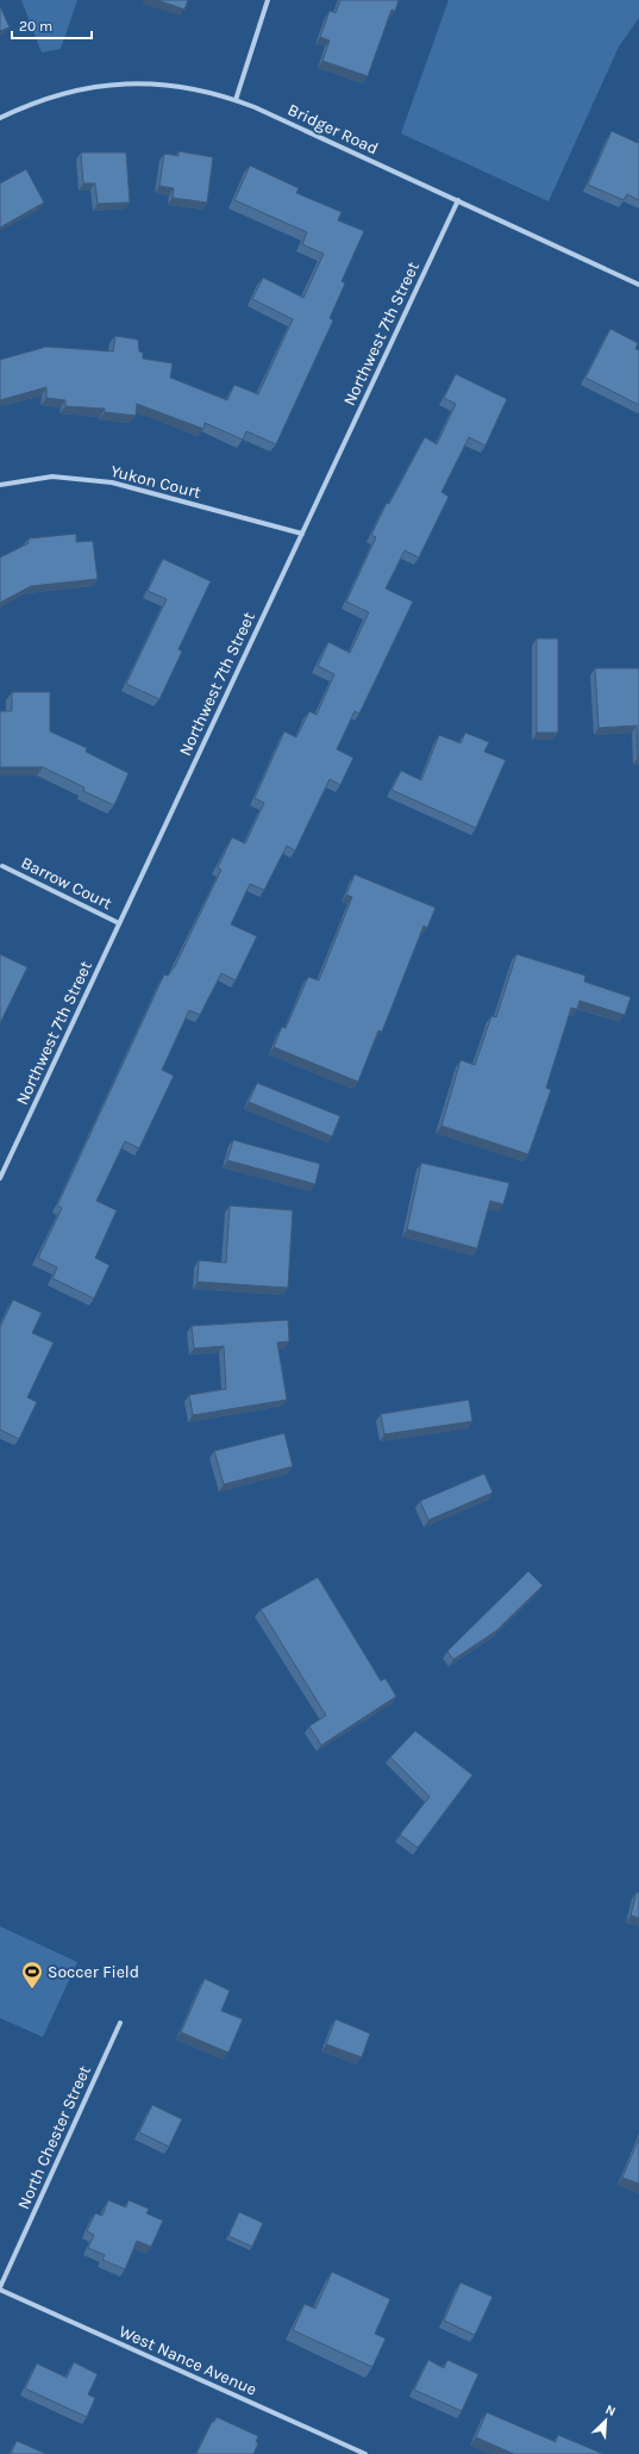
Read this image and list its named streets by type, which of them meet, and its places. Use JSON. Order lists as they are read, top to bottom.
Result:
{
  "streets": {
    "street": [
      "Bridger Road",
      "Northwest 7th Street",
      "Yukon Court",
      "Barrow Court",
      "North Chester Street",
      "West Nance Avenue"
    ]
  },
  "crossings": [
    ["Bridger Road", "Northwest 7th Street"],
    ["Northwest 7th Street", "Yukon Court"],
    ["Northwest 7th Street", "Barrow Court"],
    ["North Chester Street", "West Nance Avenue"]
  ],
  "places": {
    "sports": ["Soccer Field"]
  },
  "scale_bar": "20 m",
  "north": "top right"
}
